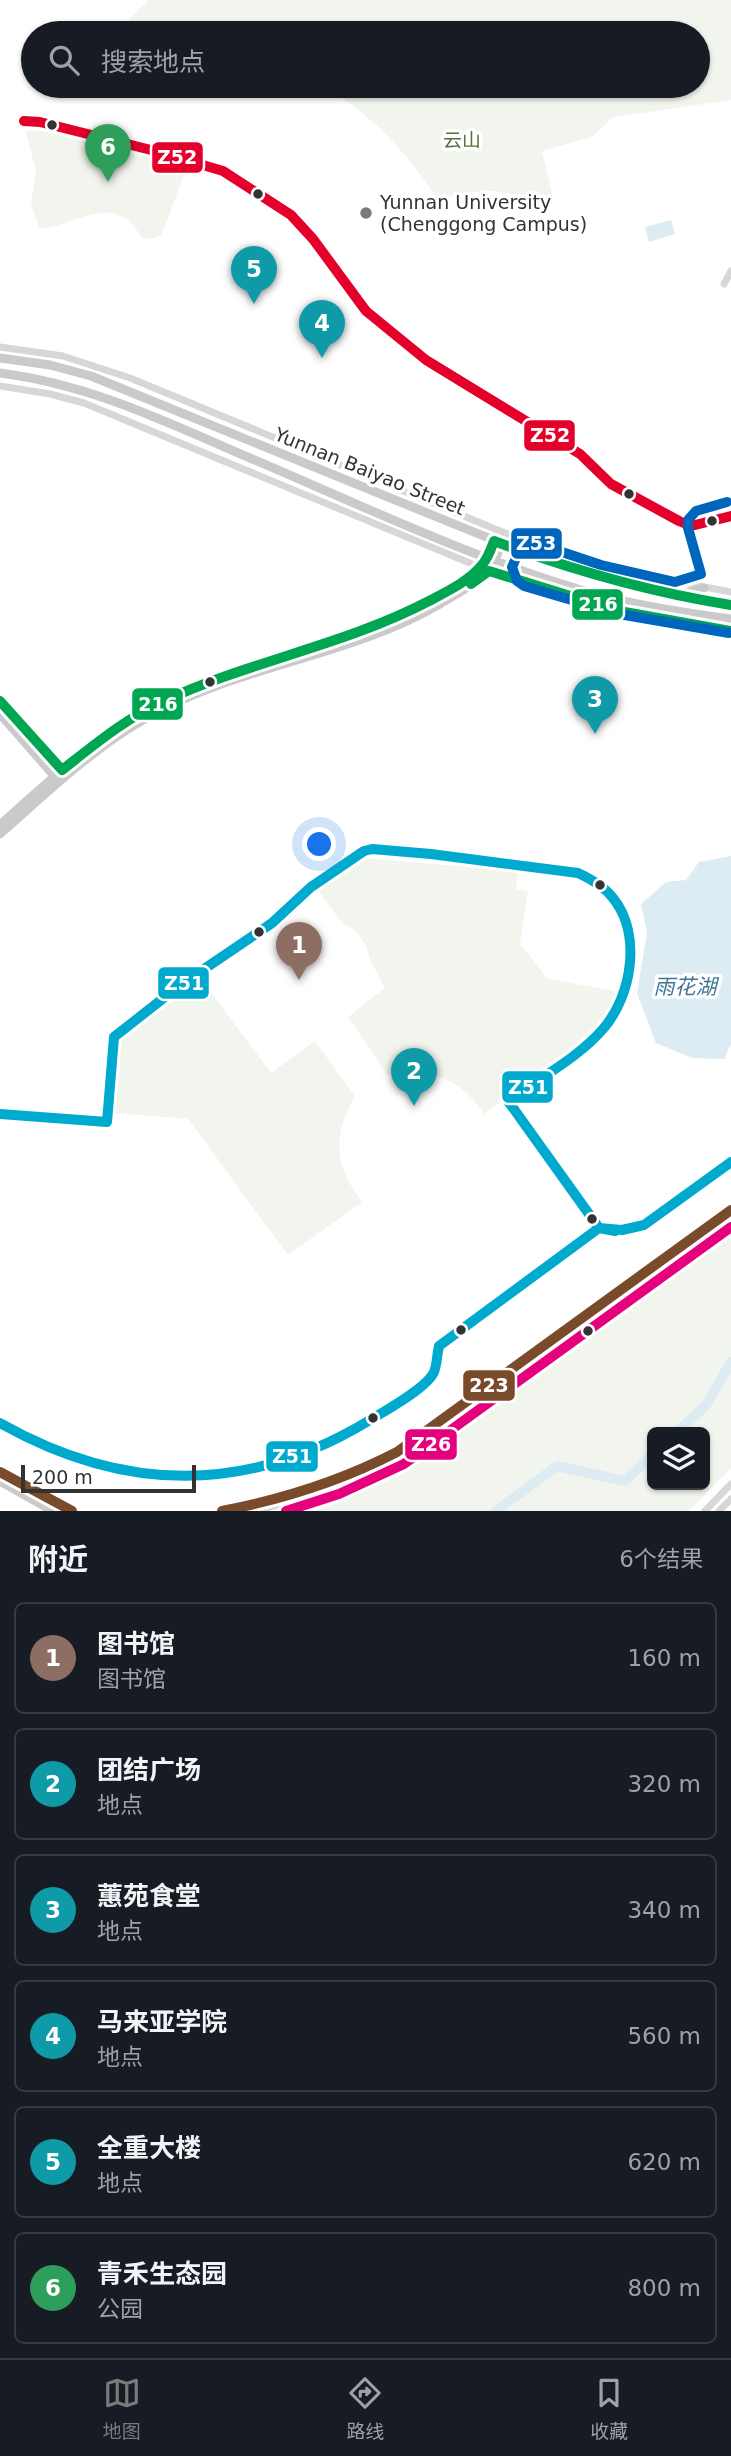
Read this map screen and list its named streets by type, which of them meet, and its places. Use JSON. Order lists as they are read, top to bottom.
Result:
{
  "streets": {
    "main road": ["Yunnan Baiyao Street"]
  },
  "water": ["雨花湖"],
  "parks": ["云山"],
  "places": ["Yunnan University (Chenggong Campus)"],
  "lines": [
    "transit line Z52",
    "transit line Z53",
    "transit line 216",
    "transit line Z51",
    "transit line 223",
    "transit line Z26"
  ],
  "scale_bar": "200 m",
  "page": {
    "search": "搜索地点",
    "pins": [
      "6",
      "5",
      "4",
      "3",
      "1",
      "2"
    ],
    "scale": "200 m",
    "heading": ["附近", "6个结果"],
    "list": [
      {
        "mark": "1",
        "name": "图书馆",
        "note": "图书馆",
        "value": "160 m"
      },
      {
        "mark": "2",
        "name": "团结广场",
        "note": "地点",
        "value": "320 m"
      },
      {
        "mark": "3",
        "name": "蕙苑食堂",
        "note": "地点",
        "value": "340 m"
      },
      {
        "mark": "4",
        "name": "马来亚学院",
        "note": "地点",
        "value": "560 m"
      },
      {
        "mark": "5",
        "name": "全重大楼",
        "note": "地点",
        "value": "620 m"
      },
      {
        "mark": "6",
        "name": "青禾生态园",
        "note": "公园",
        "value": "800 m"
      }
    ],
    "nav": ["地图", "路线", "收藏"]
  }
}
